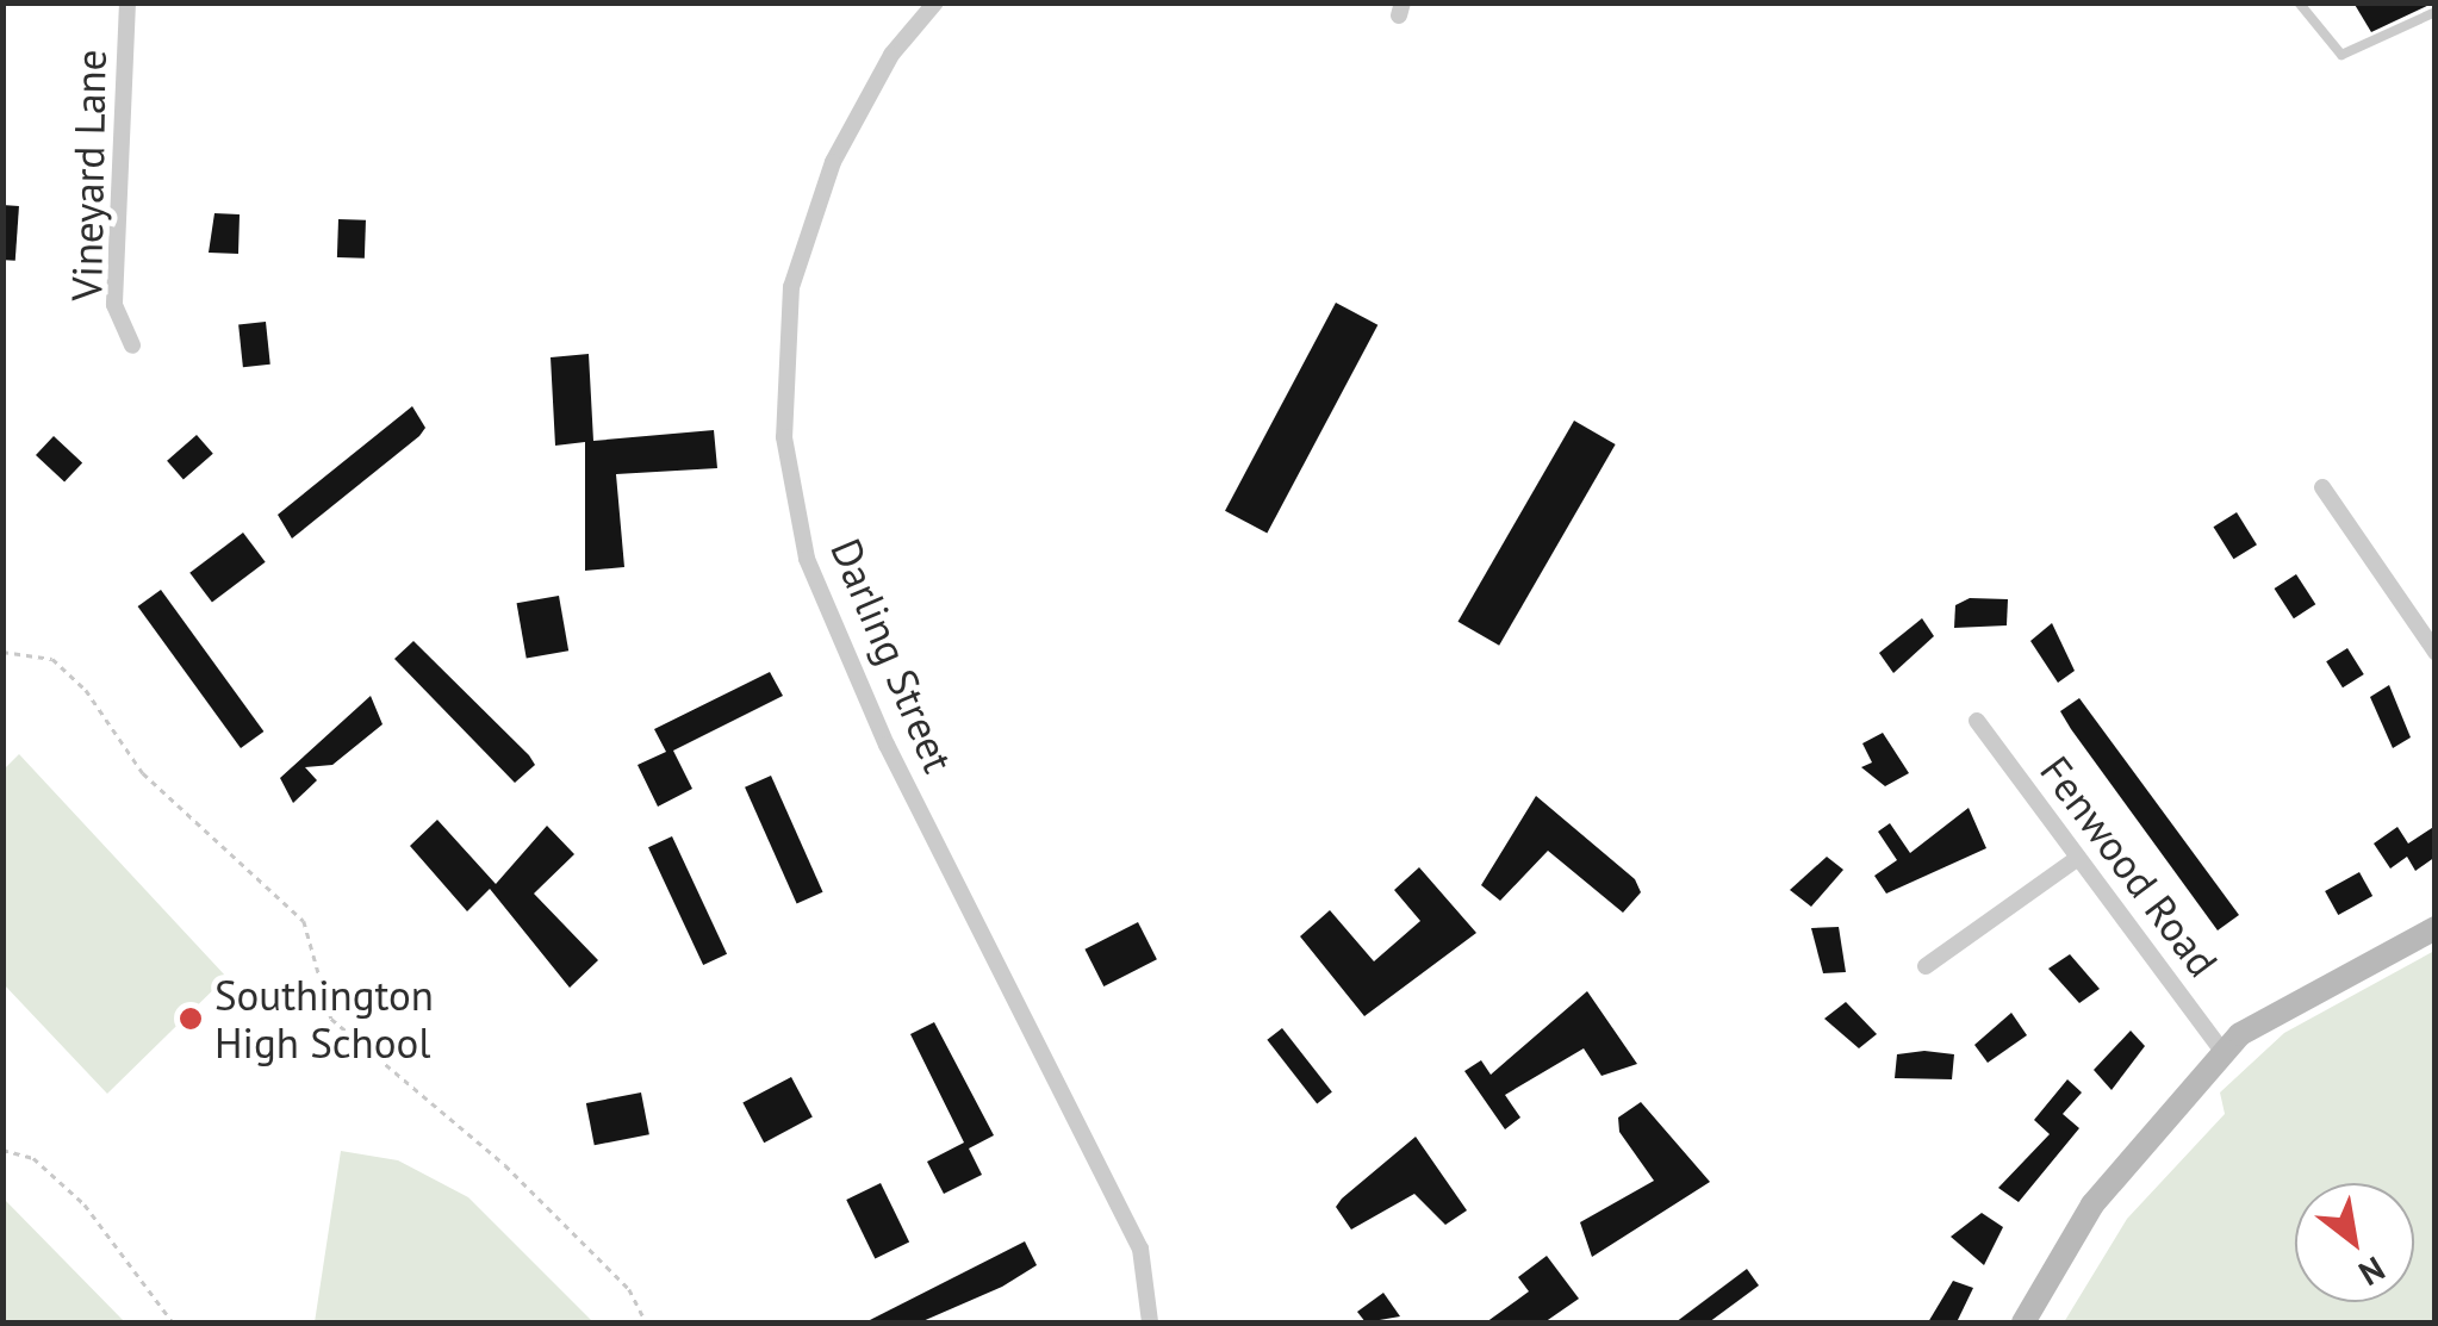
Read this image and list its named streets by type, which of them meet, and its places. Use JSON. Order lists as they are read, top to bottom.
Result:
{
  "streets": {
    "street": ["Vineyard Lane", "Darling Street", "Fenwood Road"]
  },
  "places": ["Southington High School"],
  "north": "bottom right"
}
